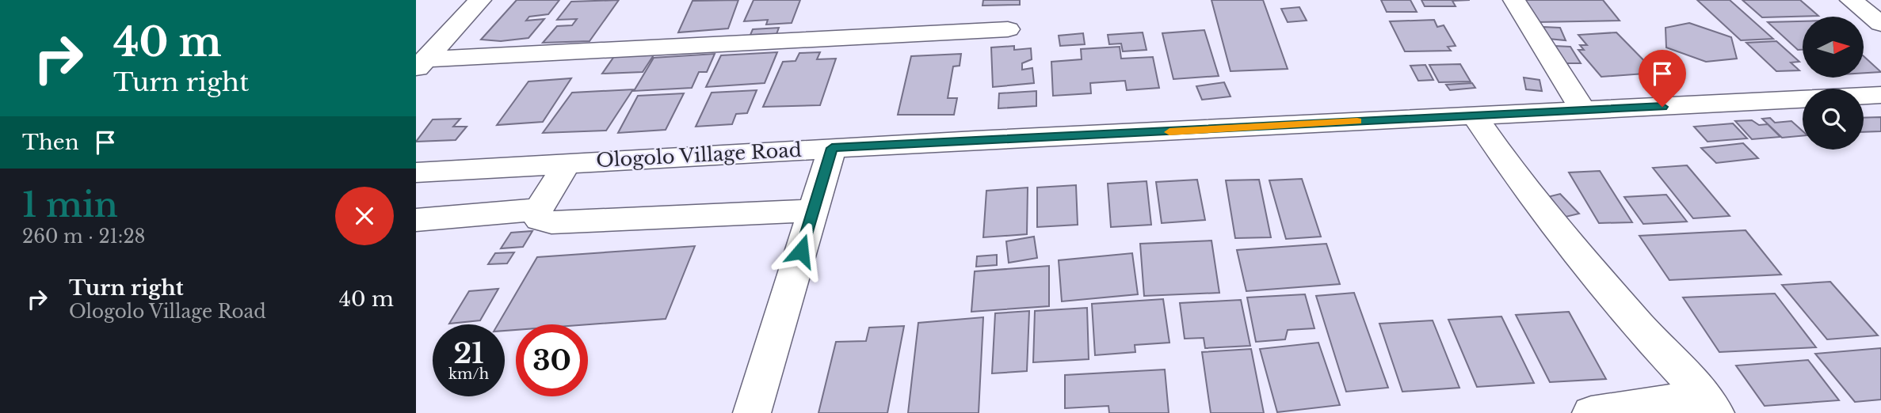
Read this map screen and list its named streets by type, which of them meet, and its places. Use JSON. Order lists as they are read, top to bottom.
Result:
{
  "streets": {
    "street": ["Ologolo Village Road"]
  },
  "north": "right",
  "page": {
    "turn": ["40 m", "Turn right"],
    "then": "Then",
    "heading": ["1 min", "260 m · 21:28"],
    "list": [
      {
        "name": "Turn right",
        "note": "Ologolo Village Road",
        "value": "40 m"
      }
    ],
    "speed": "21 km/h",
    "limit": "30"
  }
}
